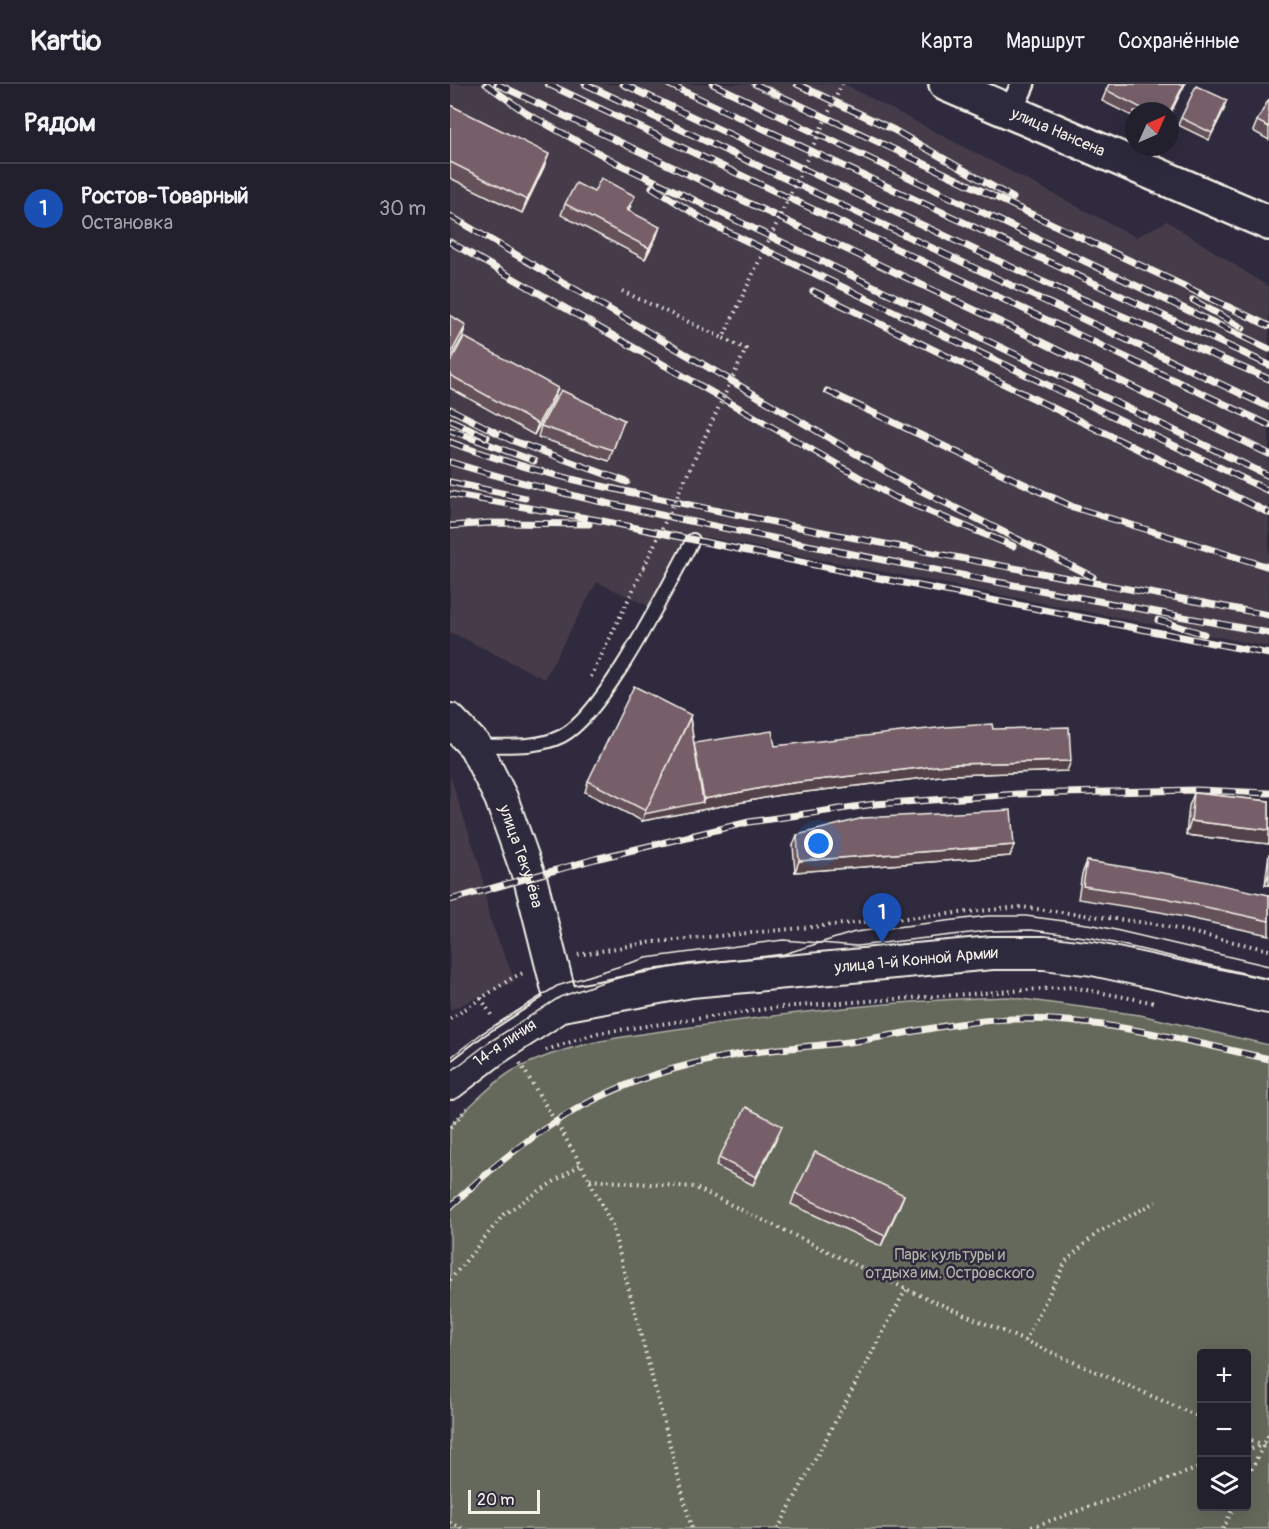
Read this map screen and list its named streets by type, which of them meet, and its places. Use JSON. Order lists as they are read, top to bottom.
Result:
{
  "streets": {
    "main road": [
      "улица Нансена",
      "улица Текучёва",
      "улица 1-й Конной Армии",
      "14-я линия"
    ]
  },
  "crossings": [
    ["улица Текучёва", "улица 1-й Конной Армии"],
    ["улица Текучёва", "14-я линия"],
    ["улица 1-й Конной Армии", "14-я линия"]
  ],
  "parks": ["Парк культуры и отдыха им. Островского"],
  "scale_bar": "20 m",
  "north": "top right",
  "page": {
    "header": "Kartio",
    "nav": ["Карта", "Маршрут", "Сохранённые"],
    "heading": "Рядом",
    "list": [
      {
        "mark": "1",
        "name": "Ростов-Товарный",
        "note": "Остановка",
        "value": "30 m"
      }
    ],
    "pins": "1",
    "map_buttons": ["+", "−"],
    "scale": "20 m"
  }
}
